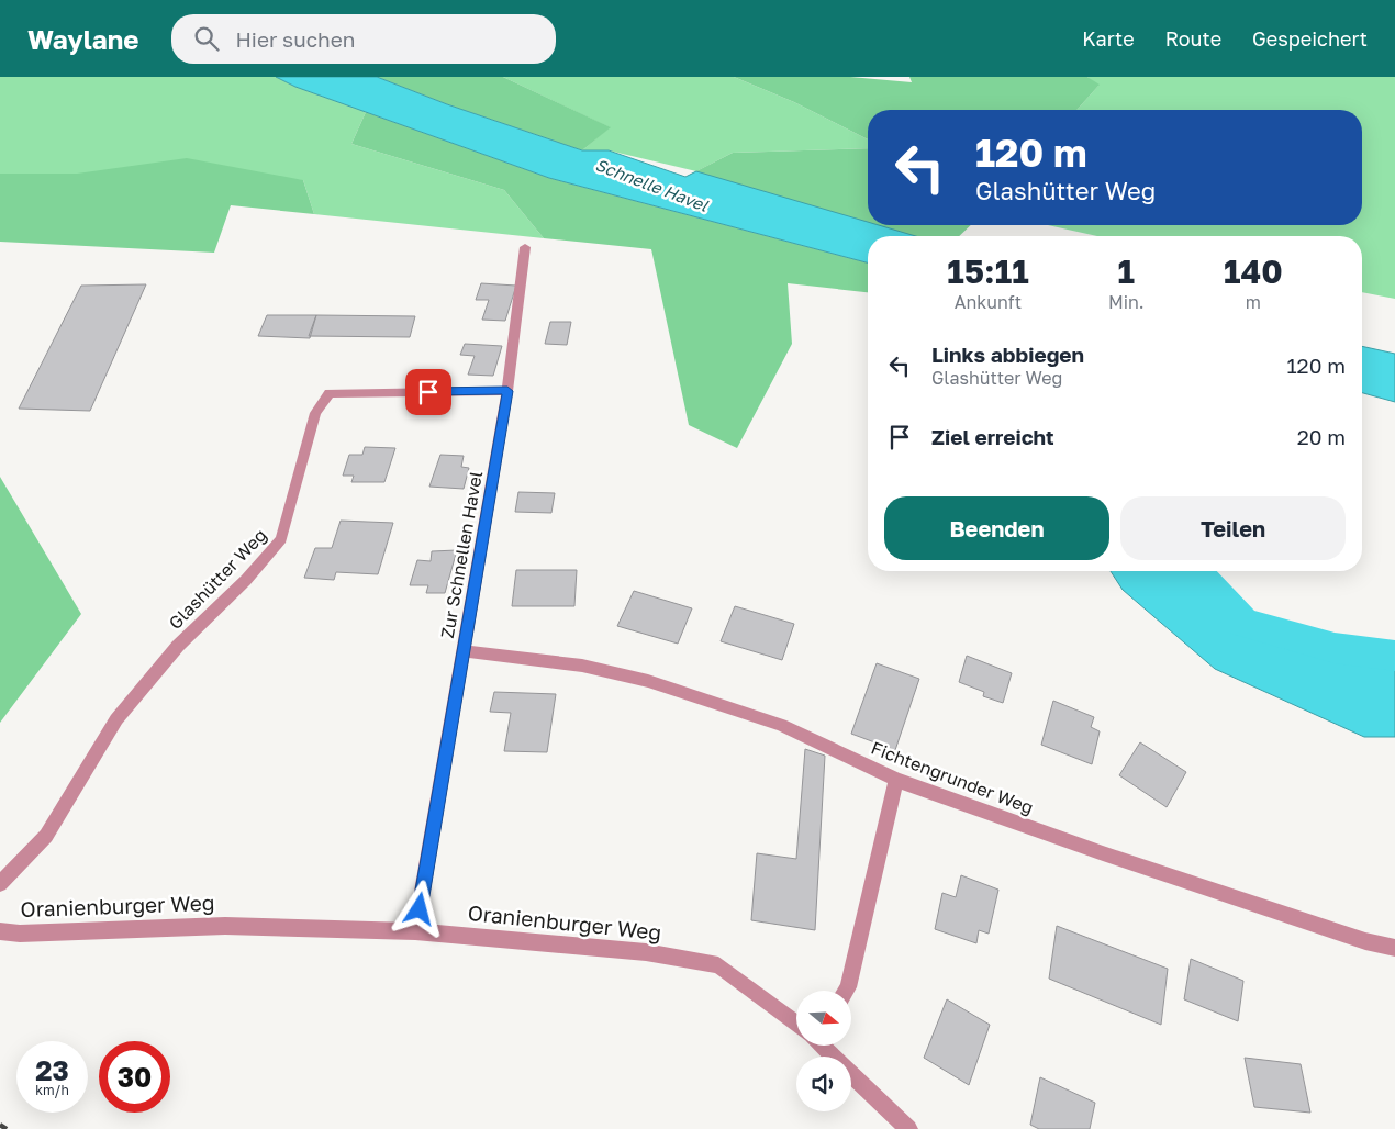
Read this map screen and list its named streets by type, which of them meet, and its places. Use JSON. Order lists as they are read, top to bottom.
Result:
{
  "streets": {
    "street": [
      "Zur Schnellen Havel",
      "Glashütter Weg",
      "Fichtengrunder Weg",
      "Oranienburger Weg"
    ]
  },
  "crossings": [
    ["Zur Schnellen Havel", "Glashütter Weg"],
    ["Zur Schnellen Havel", "Fichtengrunder Weg"],
    ["Zur Schnellen Havel", "Oranienburger Weg"]
  ],
  "water": ["Schnelle Havel"],
  "north": "right",
  "page": {
    "header": "Waylane",
    "search": "Hier suchen",
    "nav": ["Karte", "Route", "Gespeichert"],
    "turn": ["120 m", "Glashütter Weg"],
    "eta": [
      "15:11",
      "Ankunft",
      "1",
      "Min.",
      "140",
      "m"
    ],
    "list": [
      {
        "name": "Links abbiegen",
        "note": "Glashütter Weg",
        "value": "120 m"
      },
      {
        "name": "Ziel erreicht",
        "value": "20 m"
      }
    ],
    "buttons": ["Beenden", "Teilen"],
    "speed": "23 km/h",
    "limit": "30"
  }
}
